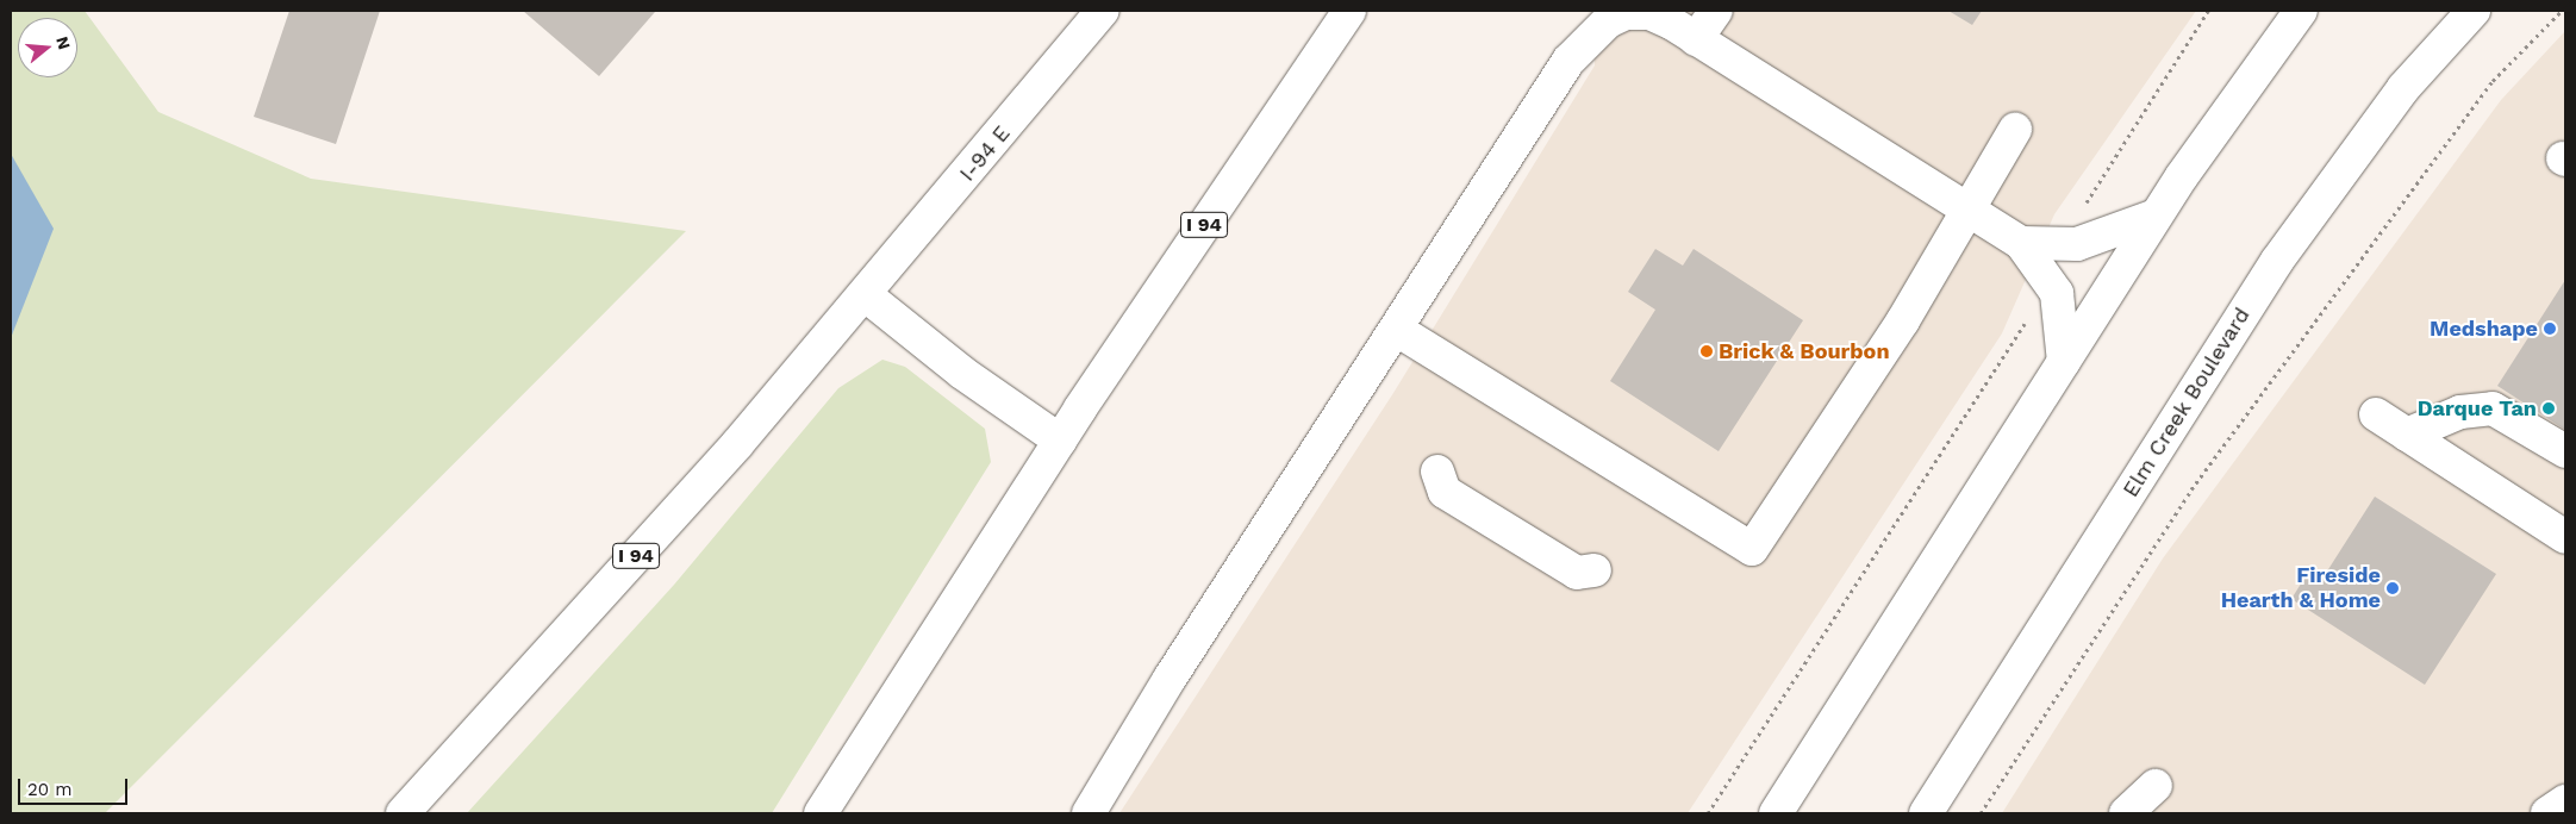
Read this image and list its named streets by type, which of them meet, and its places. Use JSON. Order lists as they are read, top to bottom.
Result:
{
  "streets": {
    "main road": ["I-94 E", "I 94", "Elm Creek Boulevard"]
  },
  "crossings": [
    ["I-94 E", "I 94"]
  ],
  "places": [
    "Medshape",
    "Brick & Bourbon",
    "Darque Tan",
    "Fireside Hearth & Home"
  ],
  "scale_bar": "20 m",
  "north": "right"
}
